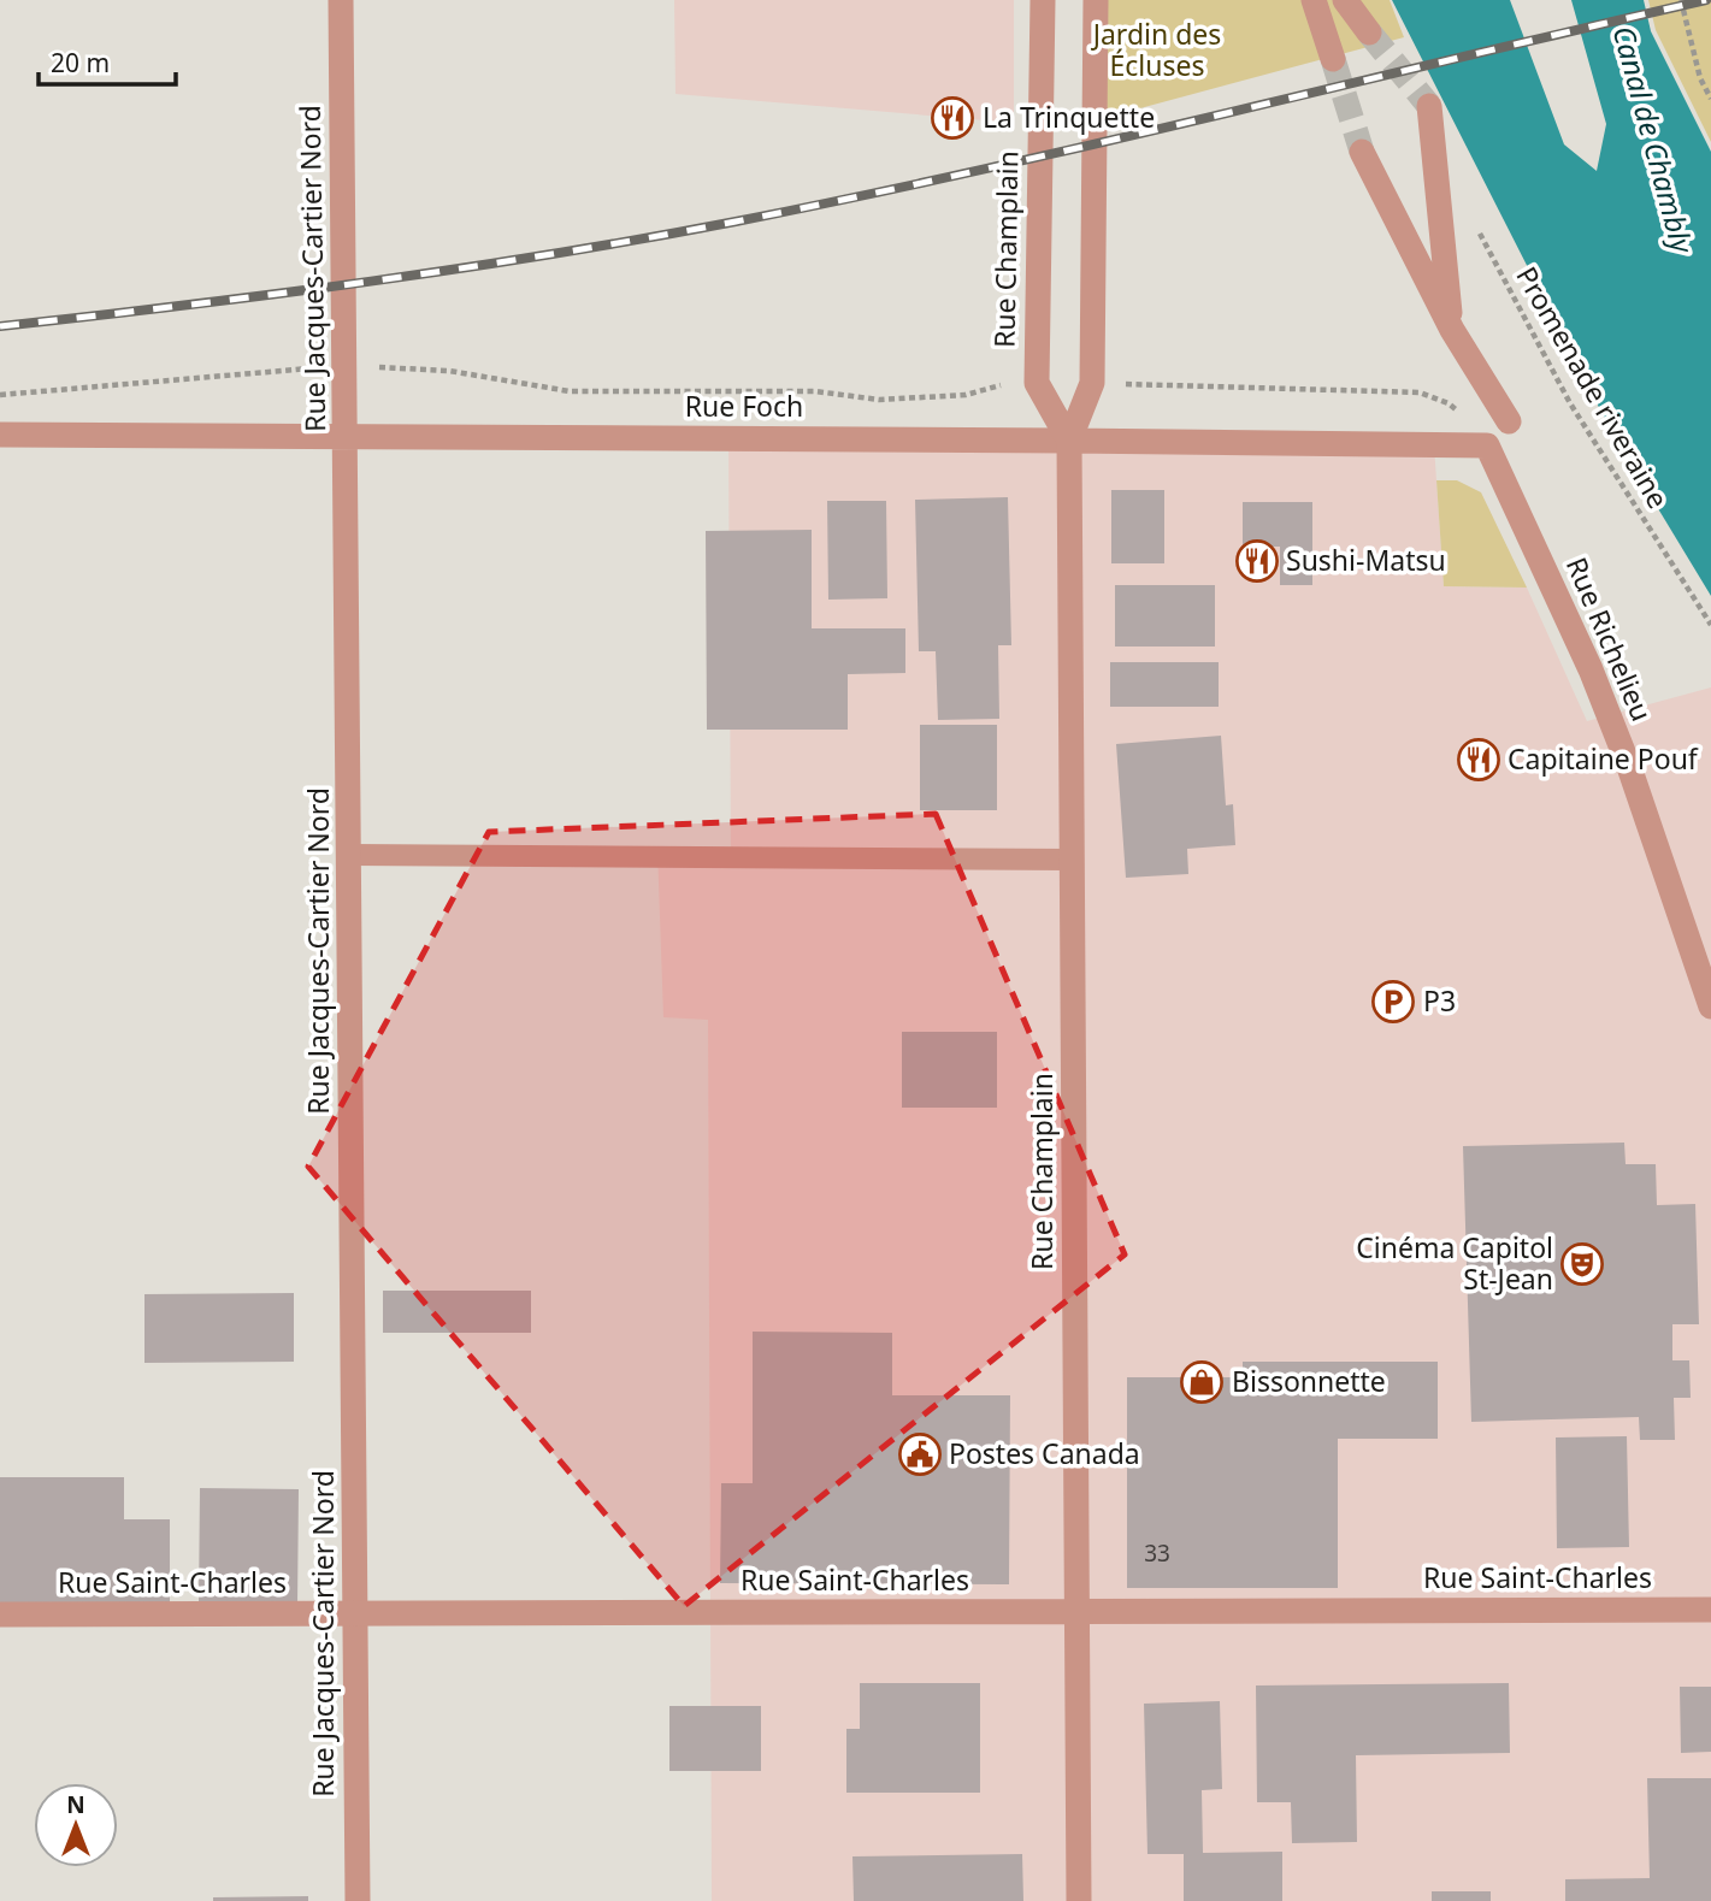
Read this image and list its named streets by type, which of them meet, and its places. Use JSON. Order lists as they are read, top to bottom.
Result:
{
  "streets": {
    "street": [
      "Rue Champlain",
      "Rue Jacques-Cartier Nord",
      "Rue Foch",
      "Rue Richelieu",
      "Rue Saint-Charles"
    ],
    "path": ["Promenade riveraine"]
  },
  "crossings": [
    ["Rue Champlain", "Rue Foch"],
    ["Rue Champlain", "Rue Saint-Charles"],
    ["Rue Jacques-Cartier Nord", "Rue Foch"],
    ["Rue Jacques-Cartier Nord", "Rue Saint-Charles"],
    ["Rue Foch", "Rue Richelieu"]
  ],
  "water": ["Canal de Chambly"],
  "parks": ["Jardin des Écluses"],
  "places": {
    "restaurant": ["La Trinquette", "Sushi-Matsu", "Capitaine Pouf"],
    "parking": ["P3"],
    "theatre": ["Cinéma Capitol St-Jean"],
    "shop": ["Bissonnette"],
    "public building": ["Postes Canada"]
  },
  "house_numbers": ["33"],
  "scale_bar": "20 m",
  "north": "top"
}
